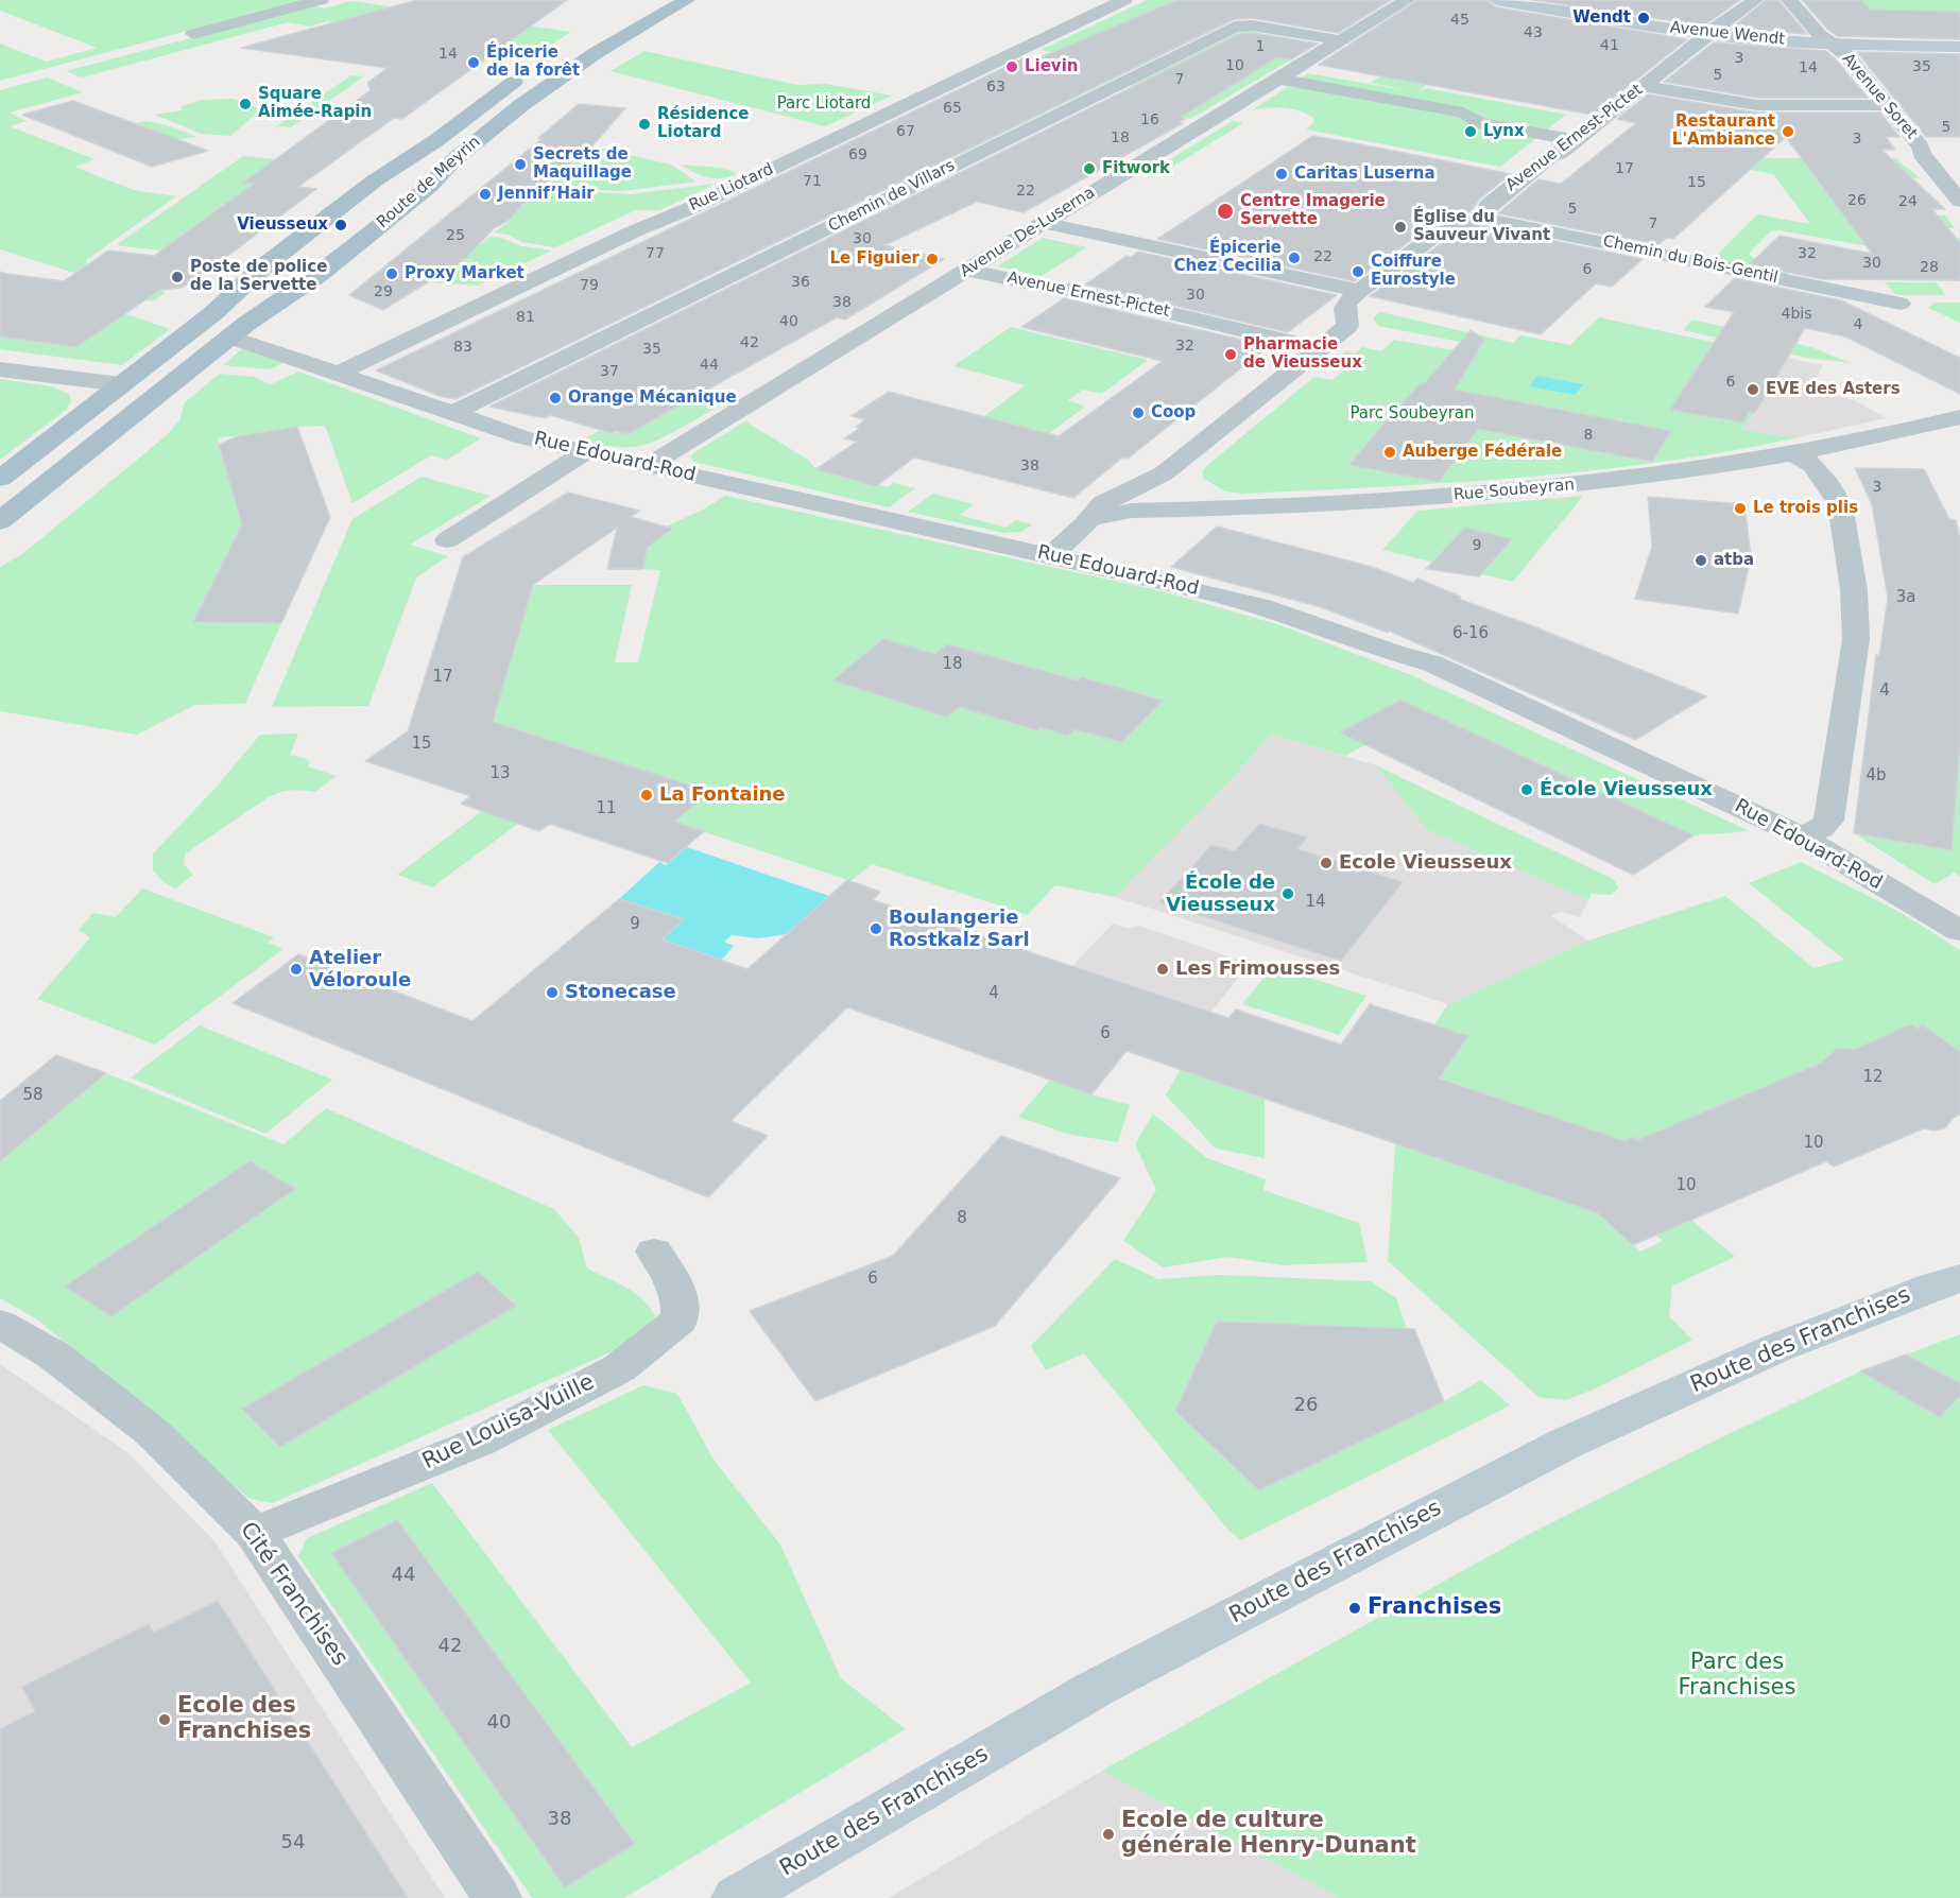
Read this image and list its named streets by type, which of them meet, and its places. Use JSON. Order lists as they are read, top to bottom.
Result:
{
  "streets": {
    "main road": ["Avenue Wendt", "Route de Meyrin", "Route des Franchises"],
    "street": [
      "Avenue Soret",
      "Avenue Ernest-Pictet",
      "Rue Liotard",
      "Chemin de Villars",
      "Avenue De-Luserna",
      "Chemin du Bois-Gentil",
      "Rue Edouard-Rod",
      "Rue Soubeyran",
      "Rue Louisa-Vuille",
      "Cité Franchises"
    ]
  },
  "crossings": [
    ["Avenue Wendt", "Avenue Soret"],
    ["Avenue Wendt", "Avenue Ernest-Pictet"],
    ["Avenue Ernest-Pictet", "Avenue De-Luserna"],
    ["Avenue Ernest-Pictet", "Chemin du Bois-Gentil"],
    ["Avenue Ernest-Pictet", "Rue Edouard-Rod"],
    ["Avenue Ernest-Pictet", "Rue Soubeyran"],
    ["Route de Meyrin", "Rue Edouard-Rod"],
    ["Rue Liotard", "Rue Edouard-Rod"],
    ["Chemin de Villars", "Avenue De-Luserna"],
    ["Chemin de Villars", "Rue Edouard-Rod"],
    ["Avenue De-Luserna", "Rue Edouard-Rod"],
    ["Rue Louisa-Vuille", "Cité Franchises"]
  ],
  "parks": ["Parc Liotard", "Parc Soubeyran", "Parc des Franchises"],
  "places": [
    "Wendt",
    "Épicerie de la forêt",
    "Lievin",
    "Square Aimée-Rapin",
    "Résidence Liotard",
    "Lynx",
    "Restaurant L'Ambiance",
    "Secrets de Maquillage",
    "Fitwork",
    "Caritas Luserna",
    "Jennif’Hair",
    "Centre Imagerie Servette",
    "Vieusseux",
    "Église du Sauveur Vivant",
    "Épicerie Chez Cecilia",
    "Le Figuier",
    "Coiffure Eurostyle",
    "Proxy Market",
    "Poste de police de la Servette",
    "Pharmacie de Vieusseux",
    "EVE des Asters",
    "Orange Mécanique",
    "Coop",
    "Auberge Fédérale",
    "Le trois plis",
    "atba",
    "École Vieusseux",
    "La Fontaine",
    "Ecole Vieusseux",
    "École de Vieusseux",
    "Boulangerie Rostkalz Sarl",
    "Atelier Véloroule",
    "Les Frimousses",
    "Stonecase",
    "Franchises",
    "Ecole des Franchises",
    "Ecole de culture générale Henry-Dunant"
  ],
  "house_numbers": [
    "45",
    "43",
    "41",
    "1",
    "14",
    "3",
    "10",
    "35",
    "14",
    "5",
    "7",
    "63",
    "65",
    "16",
    "5",
    "67",
    "18",
    "3",
    "69",
    "17",
    "71",
    "15",
    "22",
    "26",
    "24",
    "5",
    "7",
    "25",
    "30",
    "77",
    "32",
    "22",
    "30",
    "28",
    "6",
    "36",
    "79",
    "29",
    "30",
    "38",
    "4bis",
    "81",
    "40",
    "4",
    "42",
    "32",
    "83",
    "35",
    "44",
    "37",
    "6",
    "8",
    "38",
    "3",
    "9",
    "3a",
    "6-16",
    "18",
    "17",
    "4",
    "15",
    "13",
    "4b",
    "11",
    "14",
    "9",
    "4",
    "6",
    "12",
    "58",
    "10",
    "10",
    "8",
    "6",
    "26",
    "44",
    "42",
    "40",
    "38",
    "54"
  ]
}
